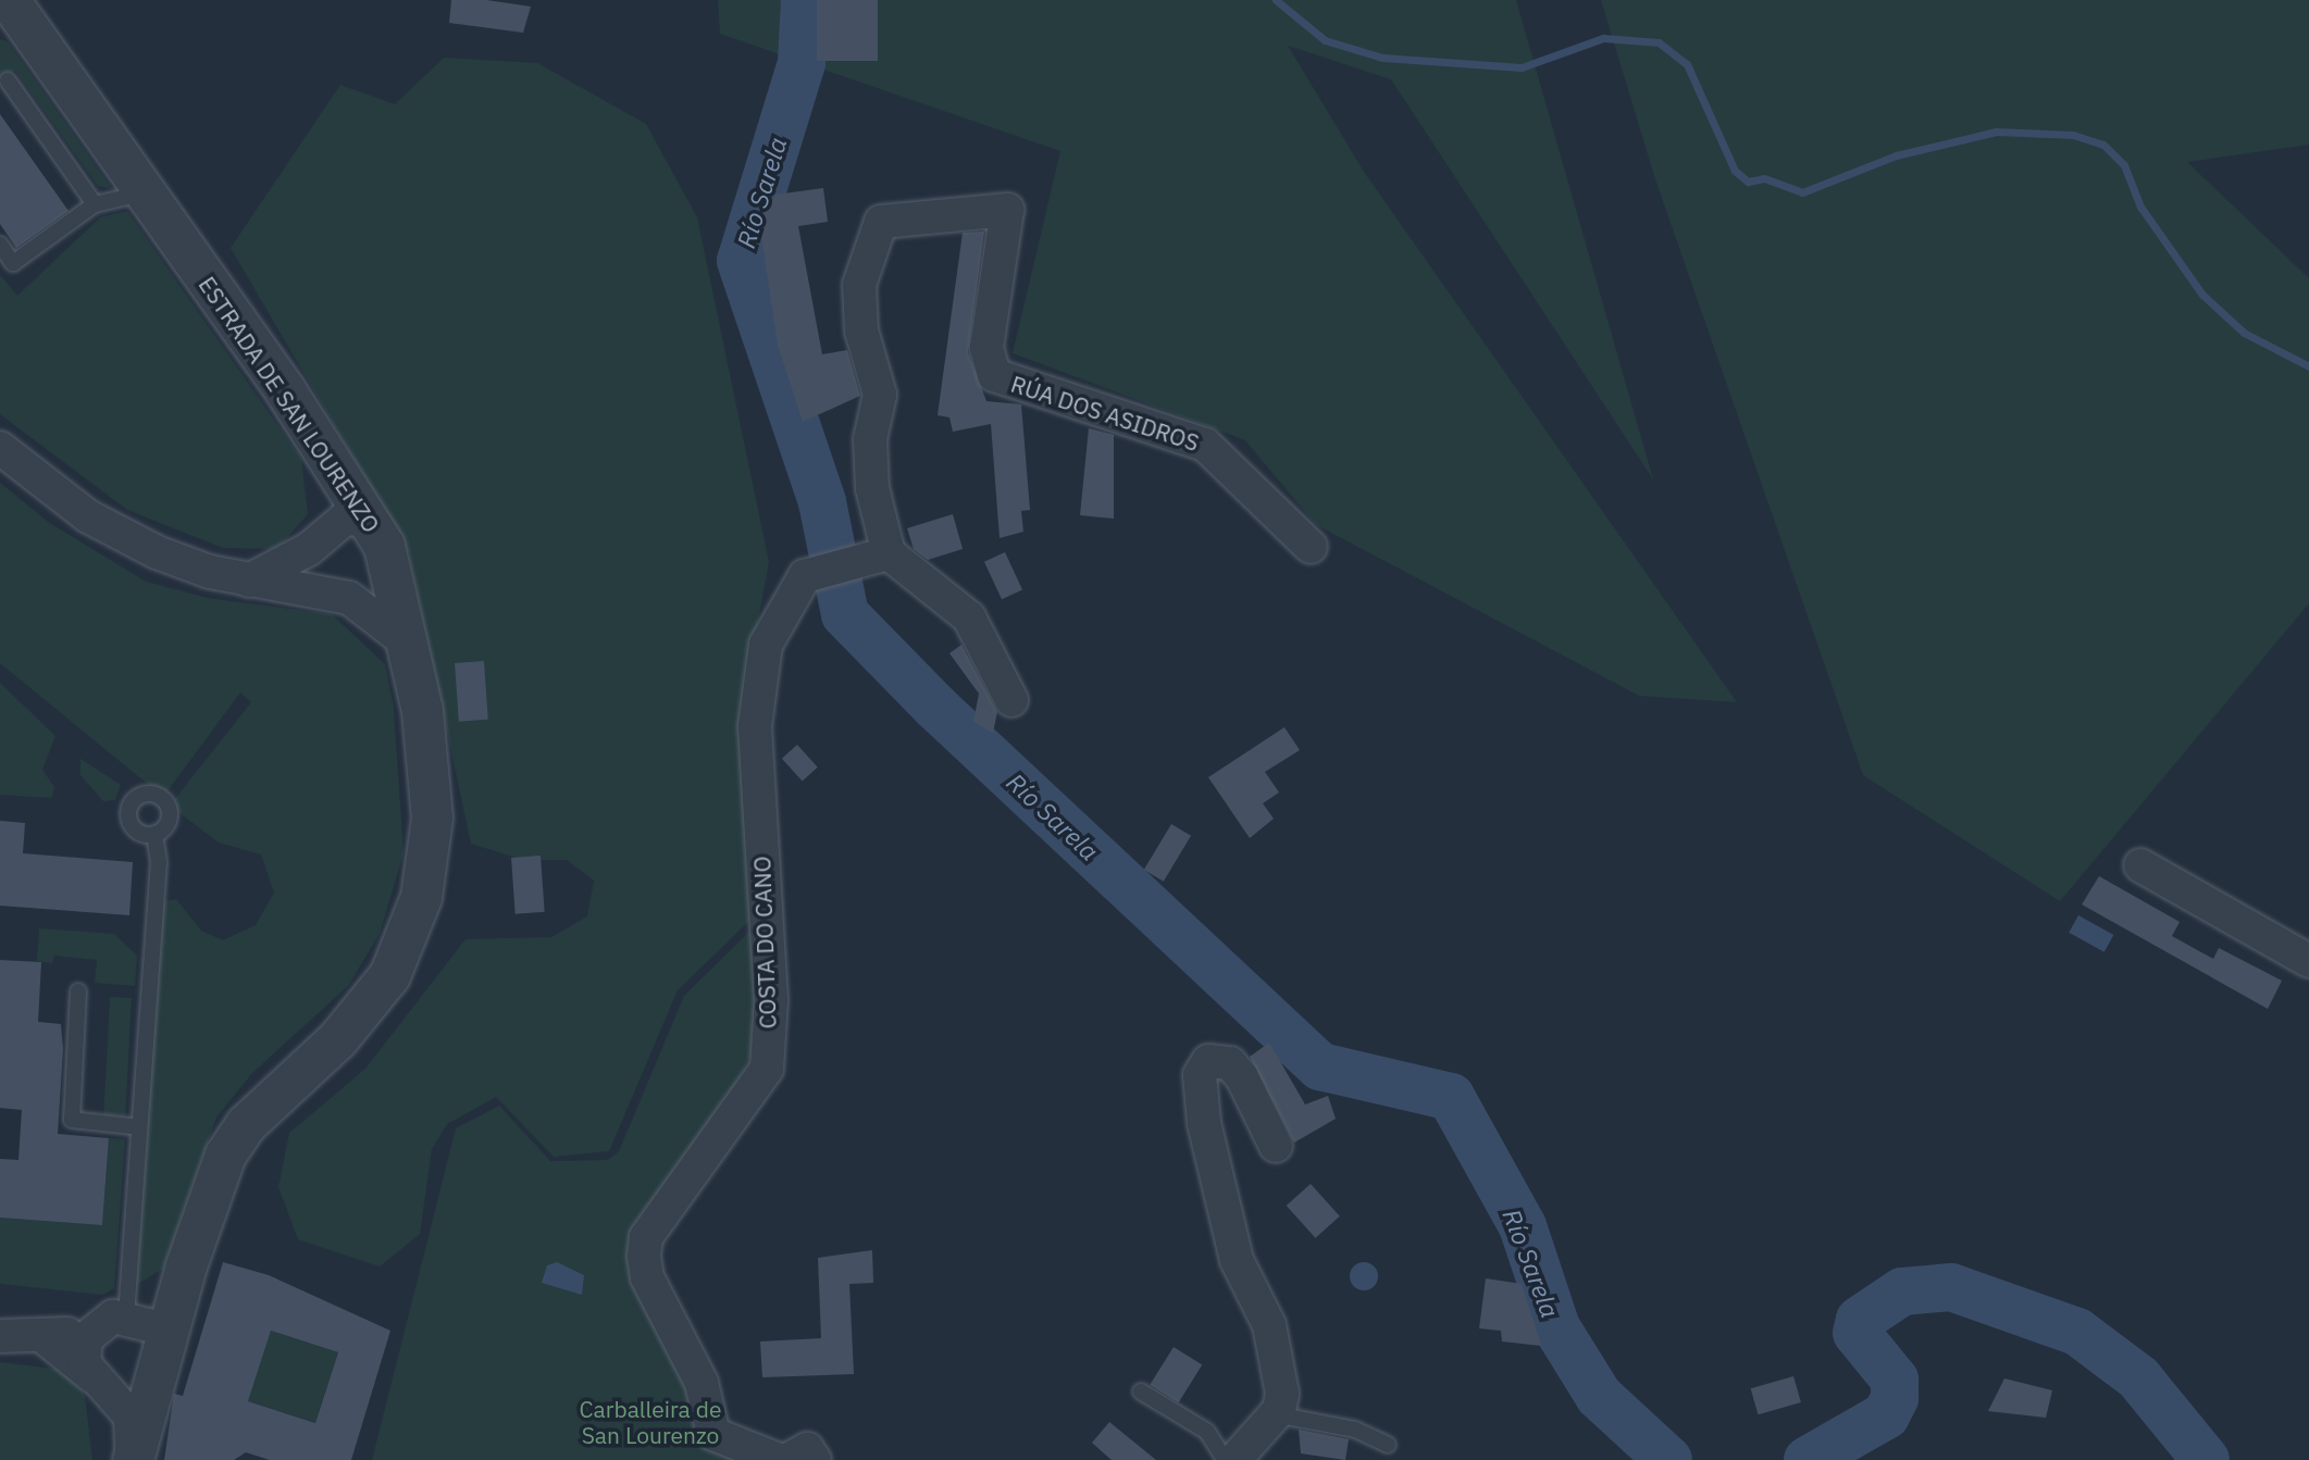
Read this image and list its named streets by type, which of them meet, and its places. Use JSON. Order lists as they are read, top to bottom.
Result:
{
  "streets": {
    "street": ["ESTRADA DE SAN LOURENZO", "RÚA DOS ASIDROS", "COSTA DO CANO"]
  },
  "crossings": [
    ["RÚA DOS ASIDROS", "COSTA DO CANO"]
  ],
  "water": ["Río Sarela"],
  "parks": ["Carballeira de San Lourenzo"]
}
